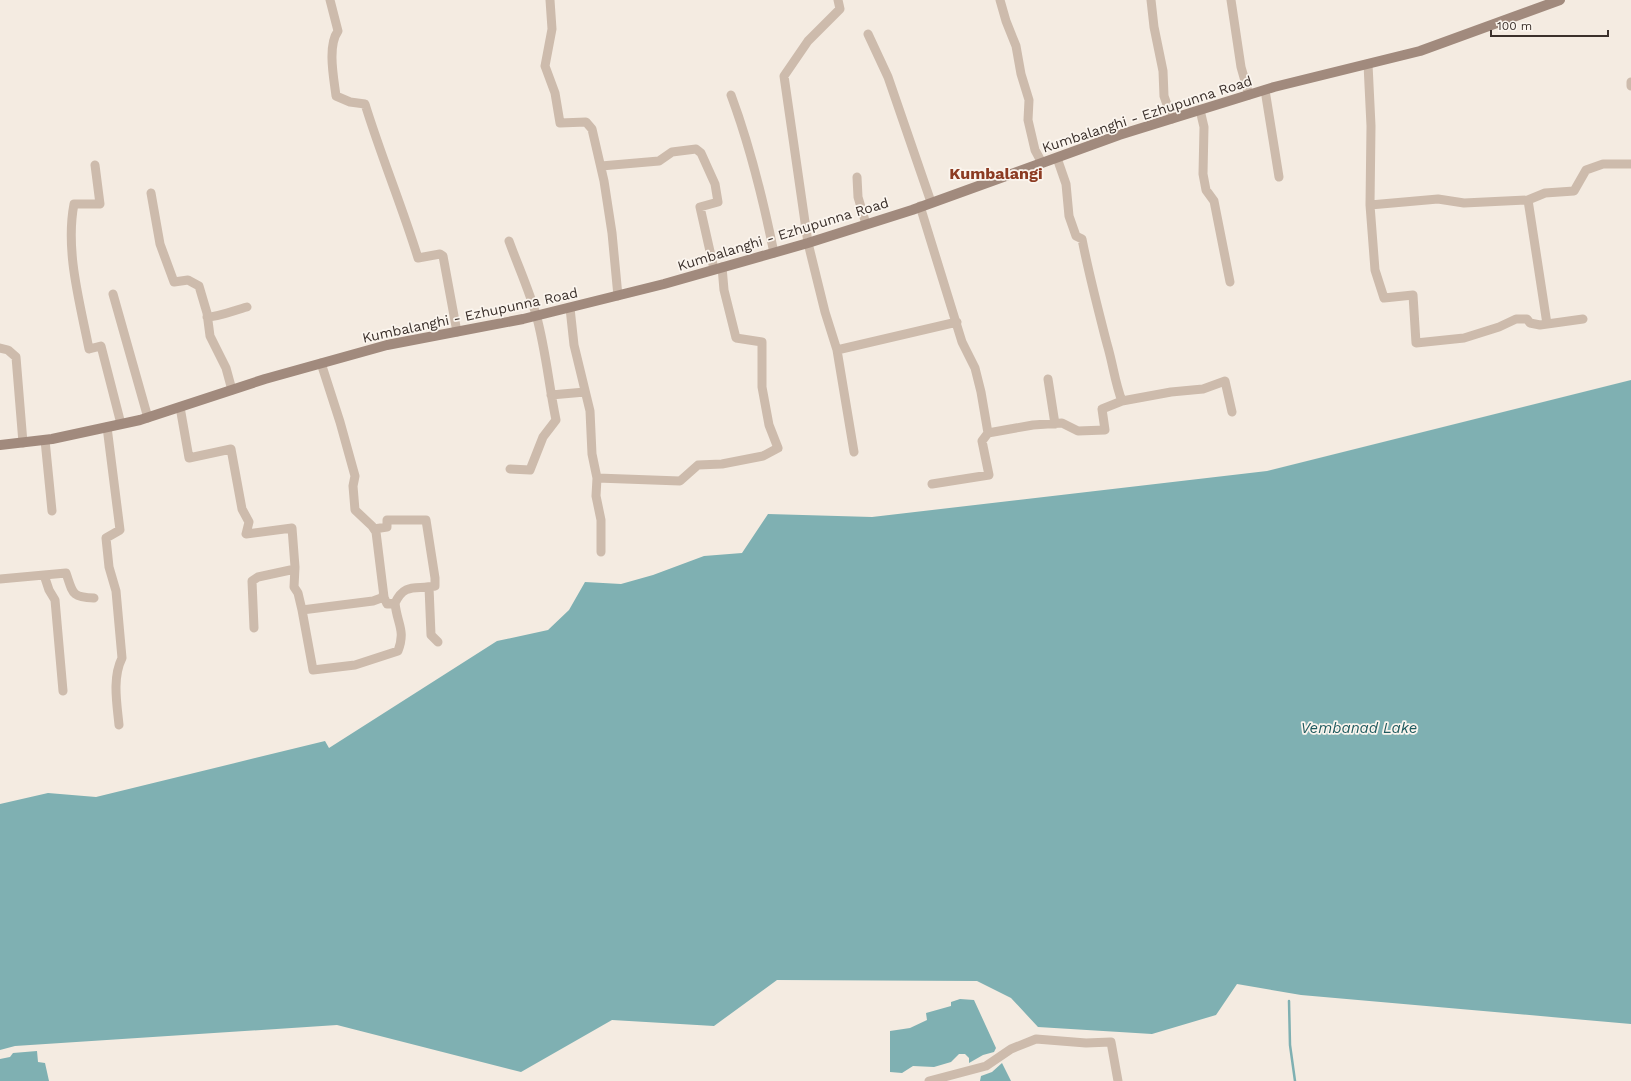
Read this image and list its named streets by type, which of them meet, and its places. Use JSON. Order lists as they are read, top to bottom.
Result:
{
  "streets": {
    "main road": ["Kumbalanghi - Ezhupunna Road"]
  },
  "districts": ["Kumbalangi"],
  "water": ["Vembanad Lake"],
  "scale_bar": "100 m"
}
